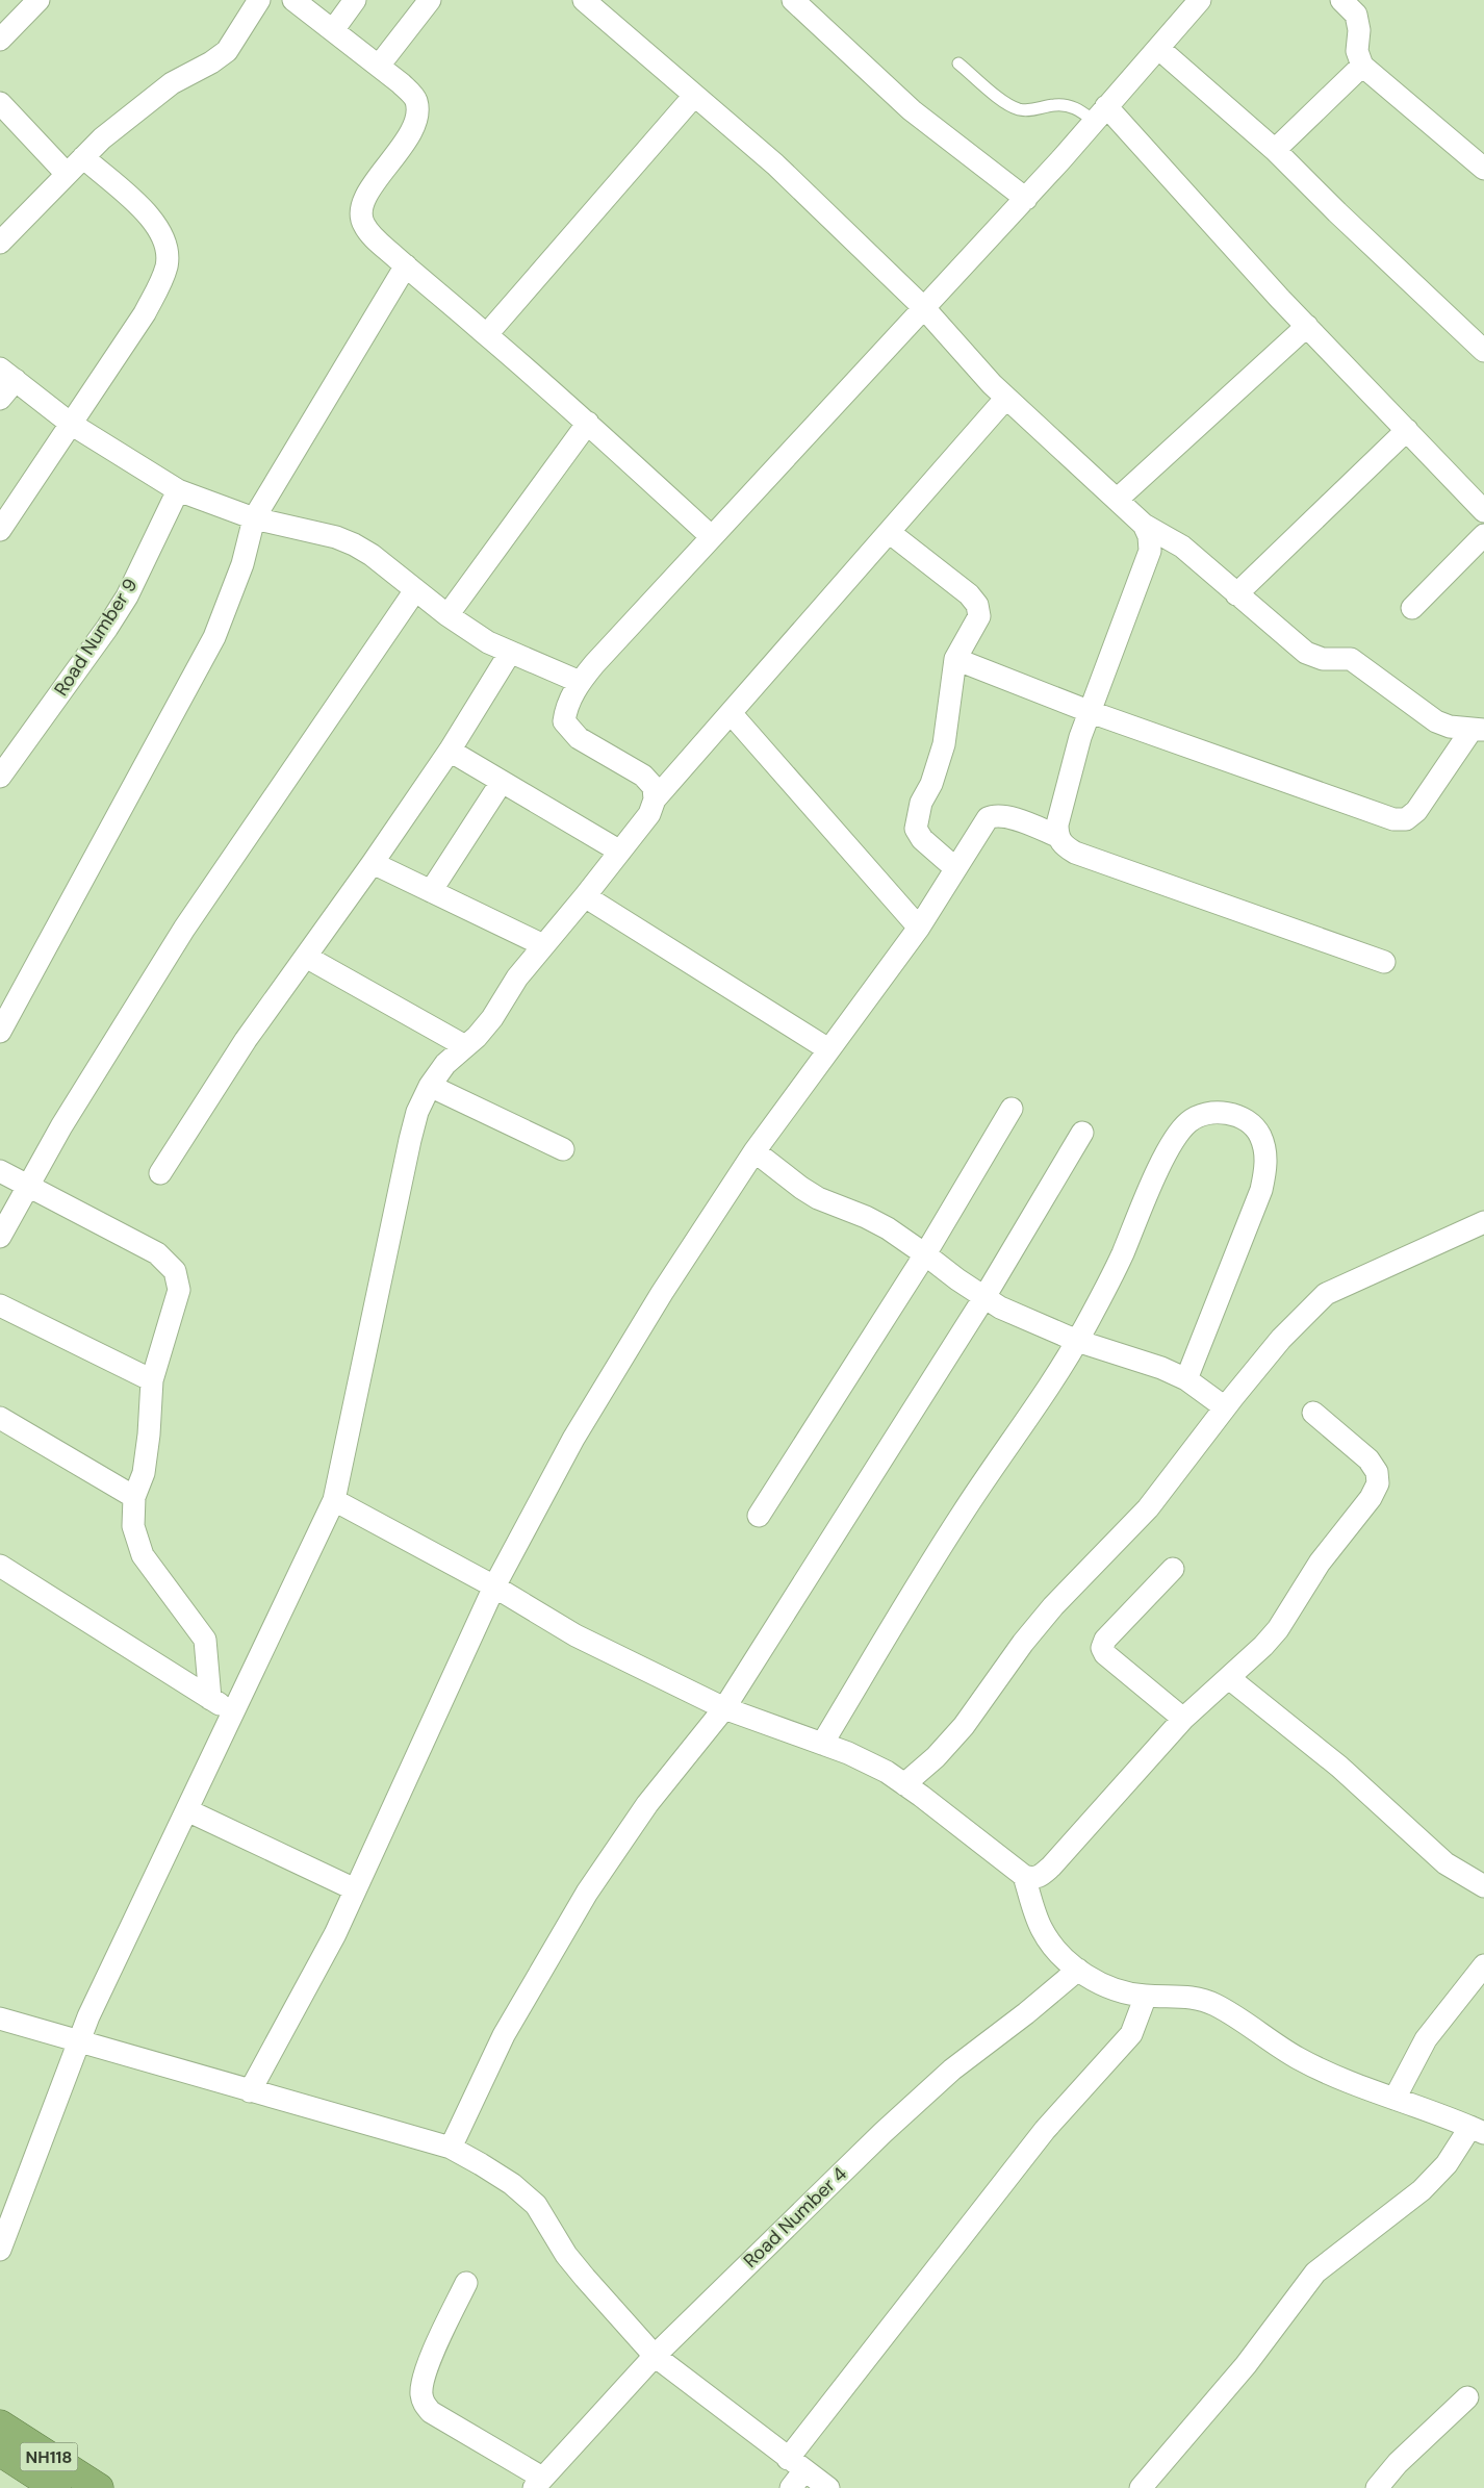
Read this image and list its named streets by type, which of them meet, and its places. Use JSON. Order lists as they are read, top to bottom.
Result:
{
  "streets": {
    "highway": ["NH118"],
    "street": ["Road Number 9", "Road Number 4"]
  }
}
